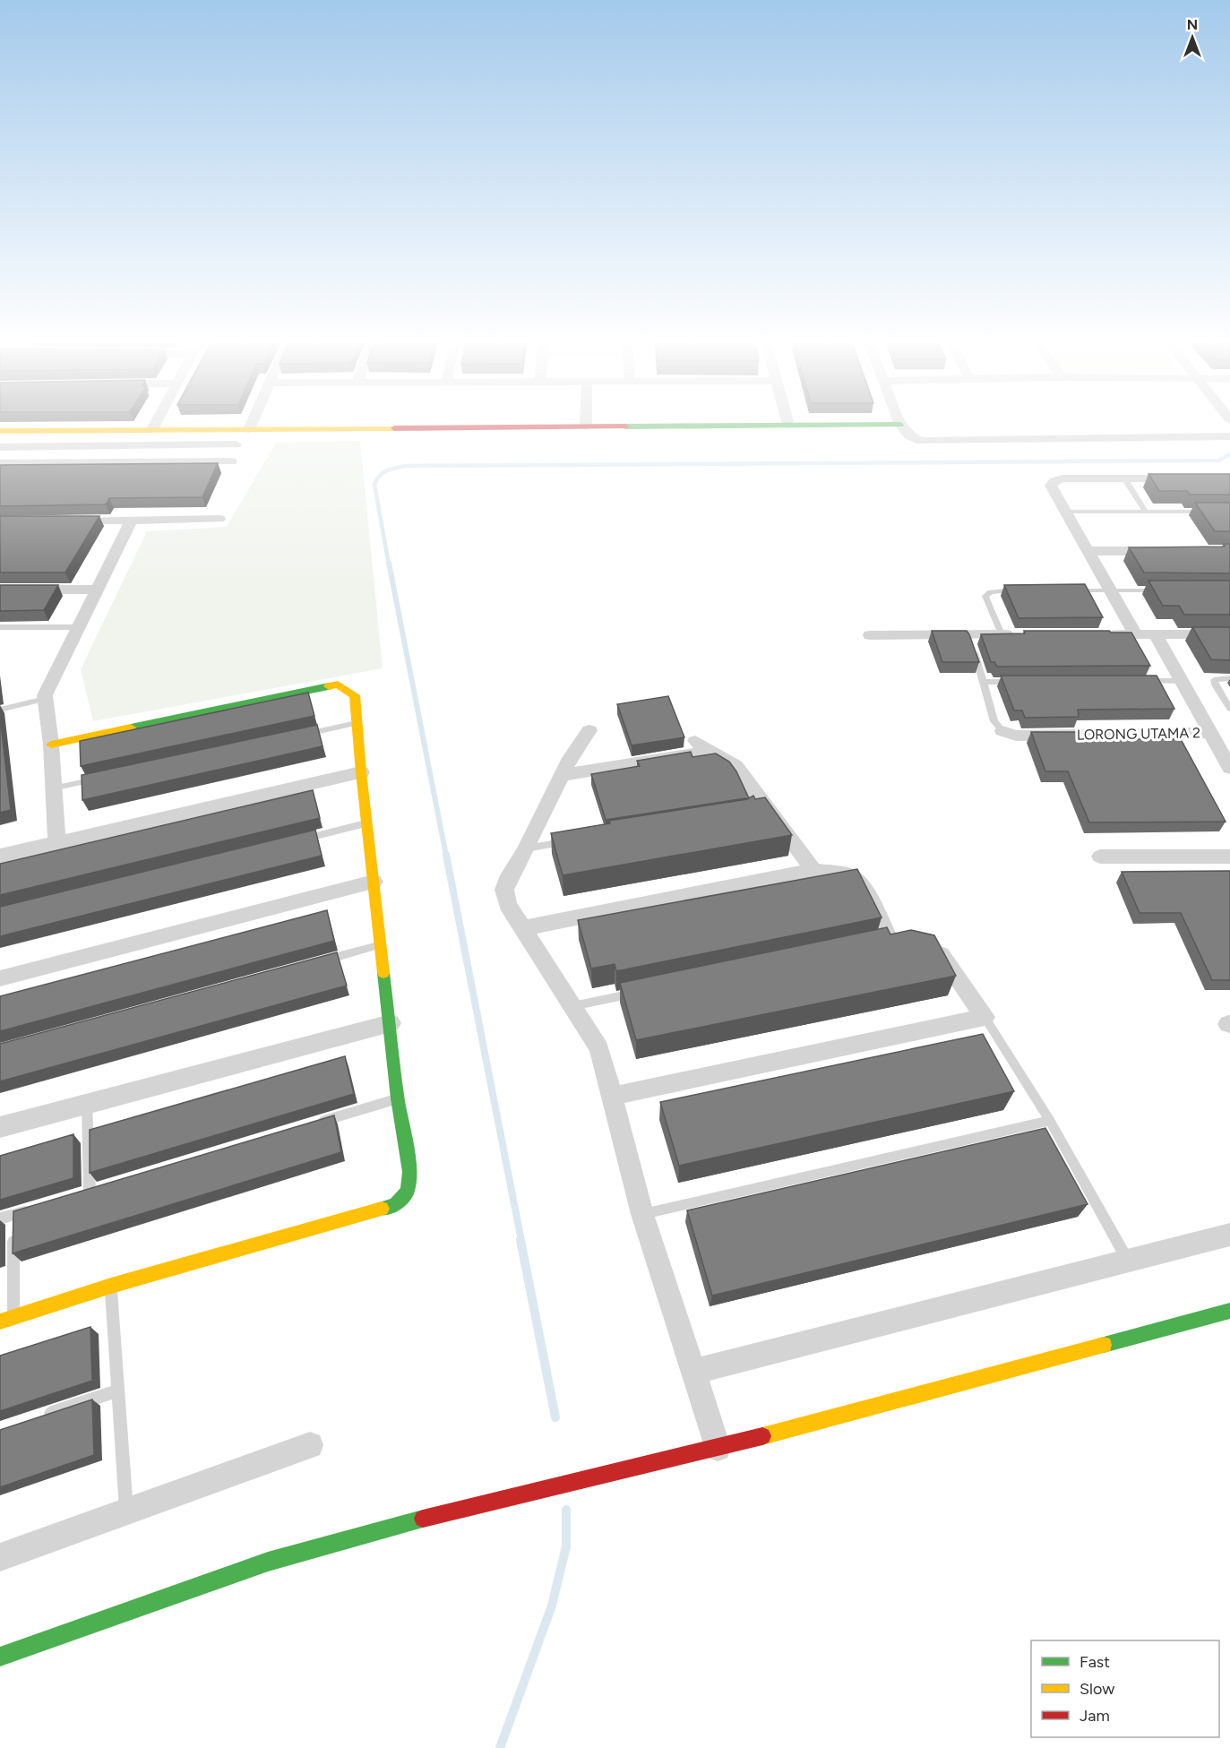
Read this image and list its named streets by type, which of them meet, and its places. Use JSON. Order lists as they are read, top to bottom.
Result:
{
  "streets": {
    "street": ["LORONG UTAMA 2"]
  },
  "legend": ["Fast", "Slow", "Jam"],
  "north": "top"
}
